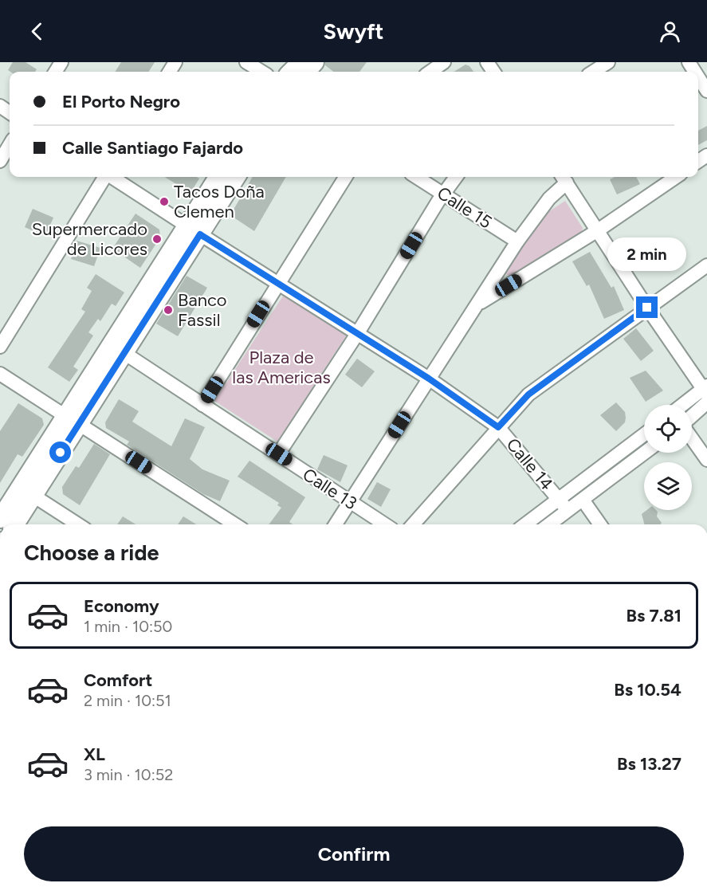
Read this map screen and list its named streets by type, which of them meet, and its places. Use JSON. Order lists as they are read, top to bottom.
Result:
{
  "streets": {
    "street": ["Calle 15", "Calle 14", "Calle 13"]
  },
  "parks": ["Plaza de las Americas"],
  "places": ["Tacos Doña Clemen", "Supermercado de Licores", "Banco Fassil"],
  "page": {
    "header": "Swyft",
    "banner": ["El Porto Negro", "Calle Santiago Fajardo"],
    "bubble": "2 min",
    "heading": "Choose a ride",
    "list": [
      {
        "name": "Economy",
        "note": "1 min · 10:50",
        "value": "Bs 7.81"
      },
      {
        "name": "Comfort",
        "note": "2 min · 10:51",
        "value": "Bs 10.54"
      },
      {
        "name": "XL",
        "note": "3 min · 10:52",
        "value": "Bs 13.27"
      }
    ],
    "buttons": "Confirm"
  }
}
